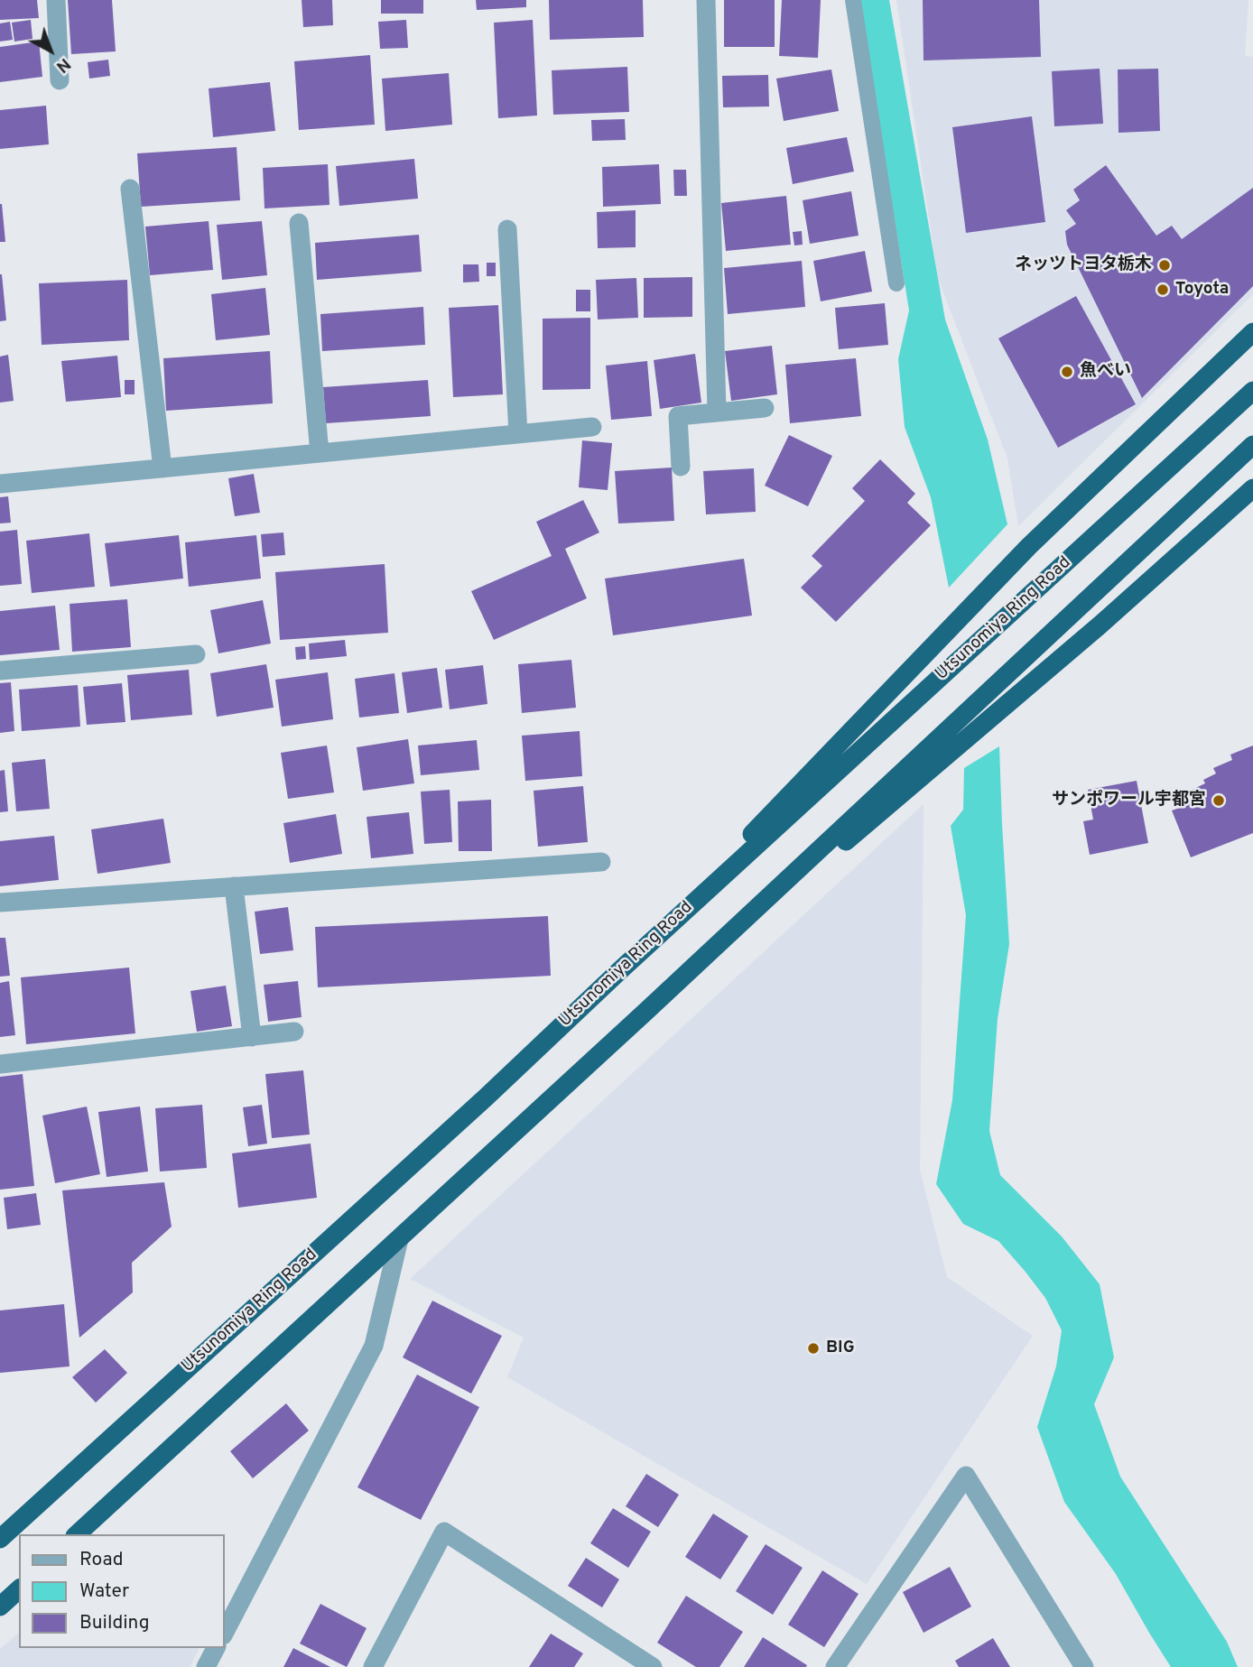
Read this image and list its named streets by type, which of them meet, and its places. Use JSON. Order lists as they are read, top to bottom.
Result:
{
  "streets": {
    "highway": ["Utsunomiya Ring Road"]
  },
  "places": [
    "ネッツトヨタ栃木",
    "Toyota",
    "魚べい",
    "サンポワール宇都宮",
    "BIG"
  ],
  "legend": ["Road", "Water", "Building"],
  "north": "bottom right"
}
